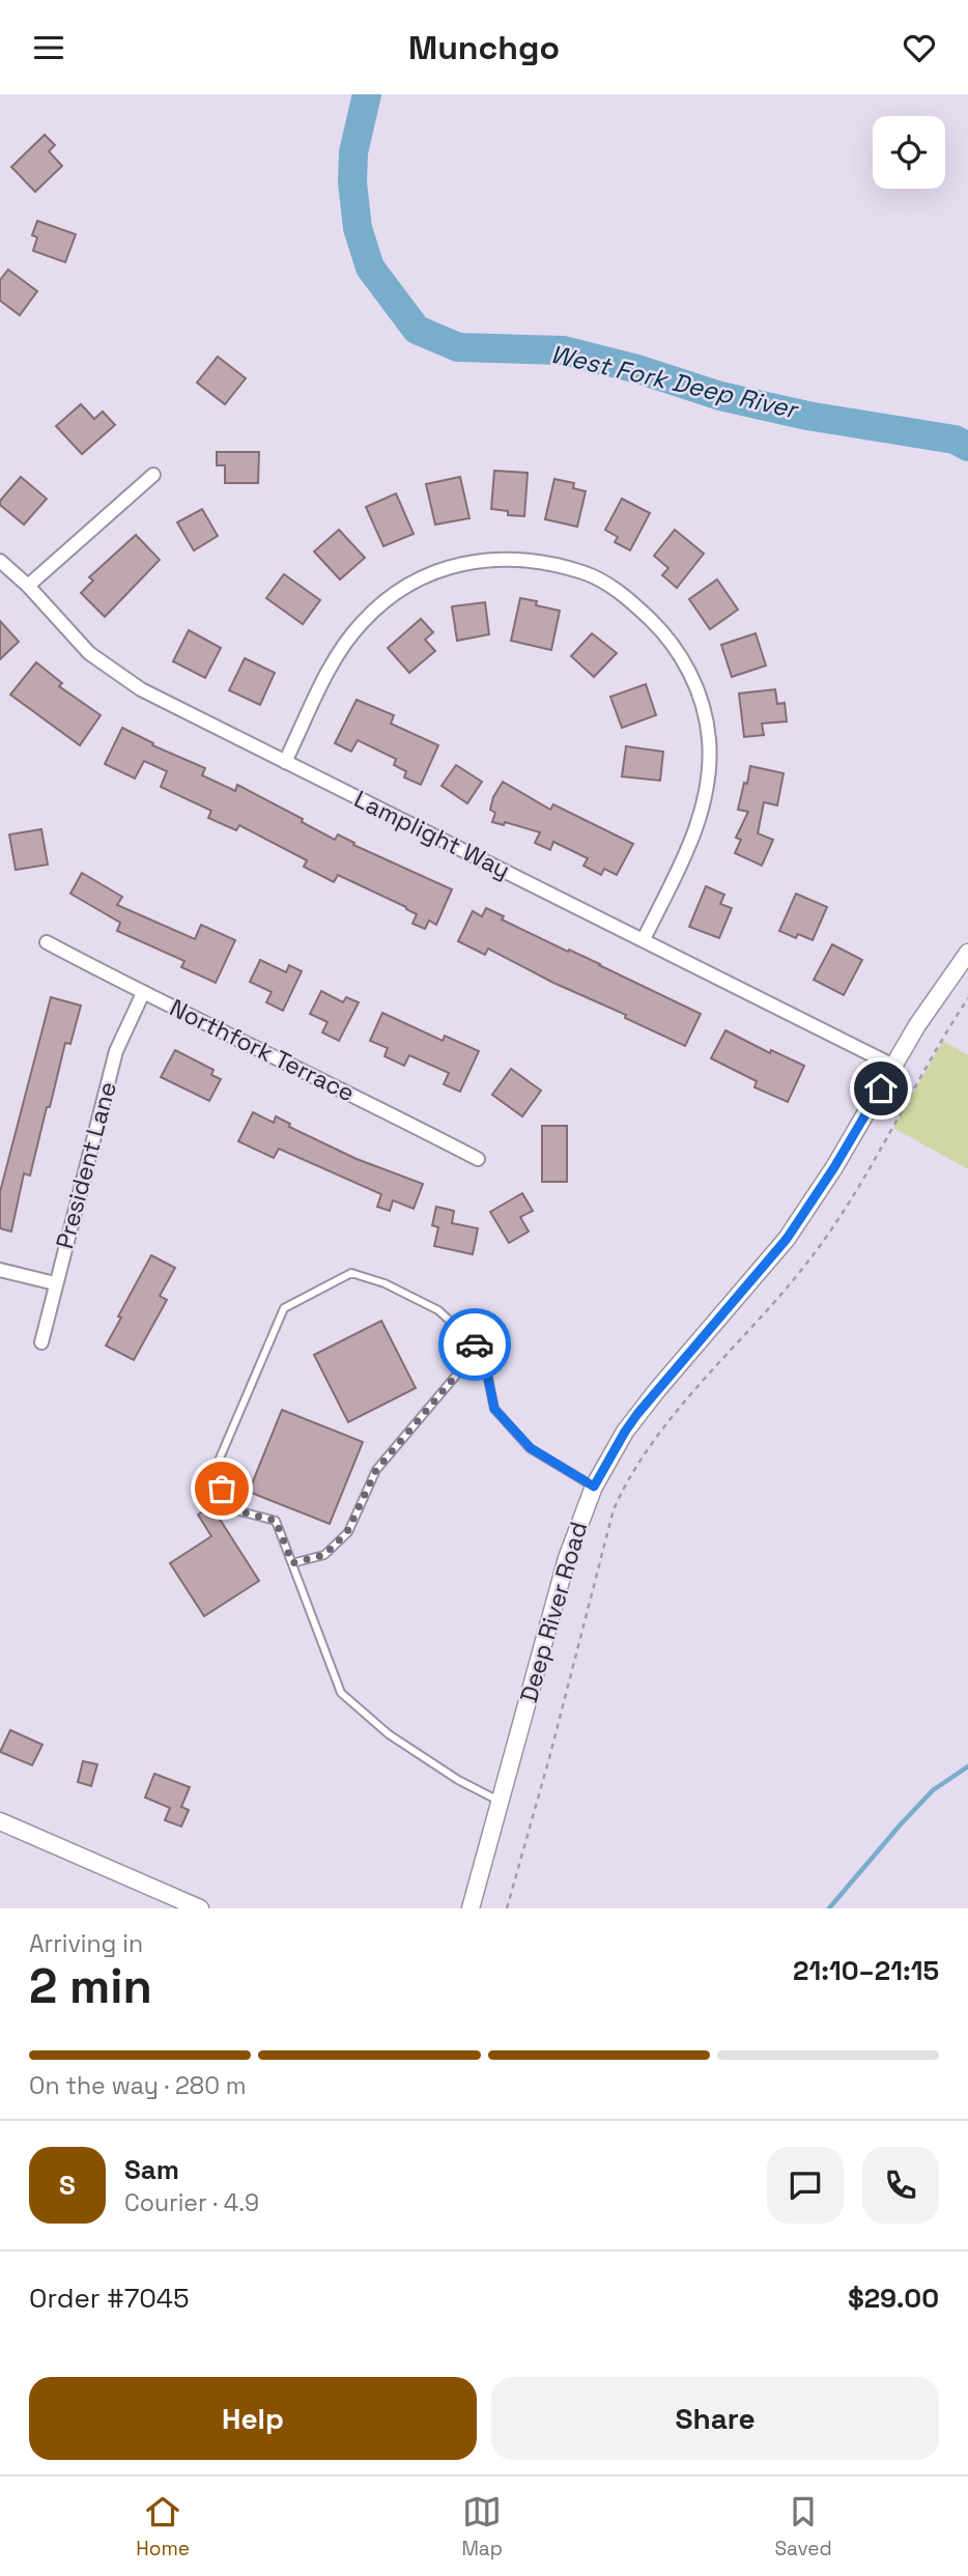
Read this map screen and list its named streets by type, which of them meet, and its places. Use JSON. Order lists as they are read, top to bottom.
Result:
{
  "streets": {
    "street": [
      "Lamplight Way",
      "Northfork Terrace",
      "President Lane",
      "Deep River Road"
    ]
  },
  "crossings": [
    ["Lamplight Way", "Deep River Road"],
    ["Northfork Terrace", "President Lane"]
  ],
  "water": ["West Fork Deep River"],
  "page": {
    "header": "Munchgo",
    "heading": ["2 min", "Arriving in", "21:10–21:15"],
    "panel": [
      "Sam",
      "Courier · 4.9",
      "Order #7045",
      "$29.00"
    ],
    "bar": "On the way · 280 m",
    "round": "S",
    "buttons": ["Help", "Share"],
    "tabs": ["Home", "Map", "Saved"]
  }
}
